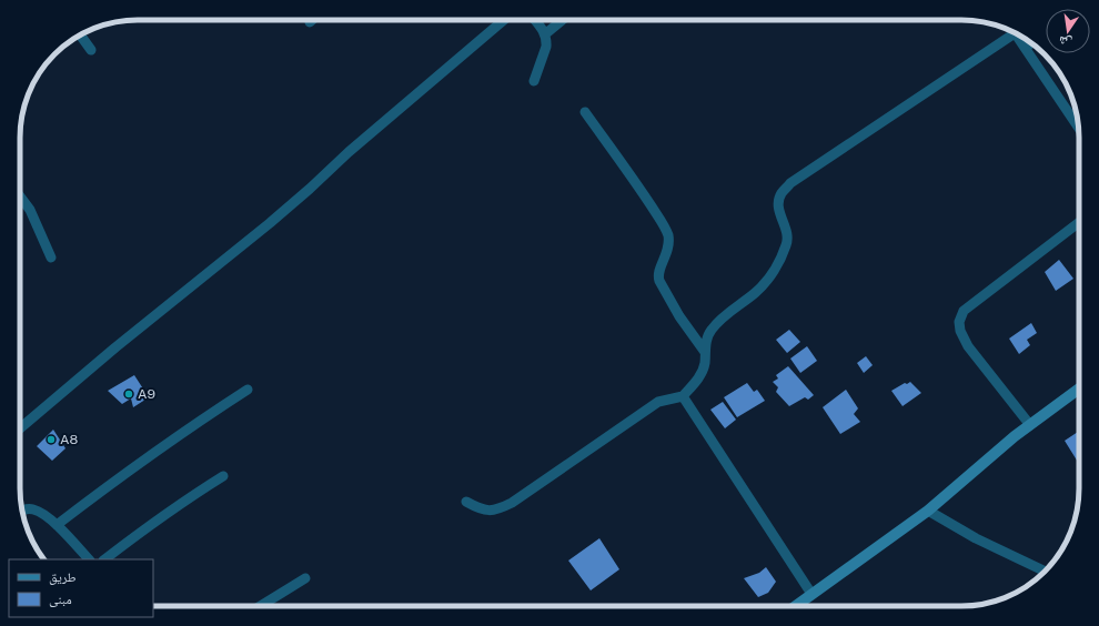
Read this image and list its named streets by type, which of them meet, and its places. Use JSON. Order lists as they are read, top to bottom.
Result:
{
  "places": ["A9", "A8"],
  "legend": ["طريق", "مبنى"],
  "north": "bottom"
}
